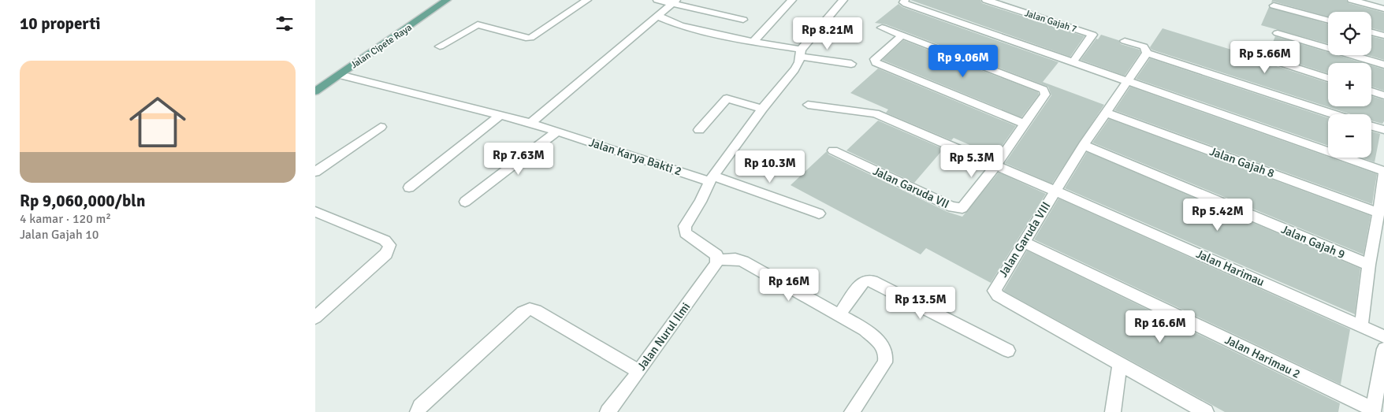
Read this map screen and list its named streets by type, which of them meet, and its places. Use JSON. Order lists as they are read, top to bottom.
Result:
{
  "streets": {
    "main road": ["Jalan Cipete Raya"],
    "street": [
      "Jalan Gajah 7",
      "Jalan Karya Bakti 2",
      "Jalan Gajah 8",
      "Jalan Garuda VII",
      "Jalan Garuda VIII",
      "Jalan Gajah 9",
      "Jalan Harimau",
      "Jalan Nurul Ilmi",
      "Jalan Harimau 2"
    ]
  },
  "crossings": [
    ["Jalan Cipete Raya", "Jalan Karya Bakti 2"],
    ["Jalan Gajah 8", "Jalan Garuda VIII"],
    ["Jalan Garuda VII", "Jalan Harimau"],
    ["Jalan Garuda VIII", "Jalan Gajah 9"],
    ["Jalan Garuda VIII", "Jalan Harimau"],
    ["Jalan Garuda VIII", "Jalan Harimau 2"]
  ],
  "page": {
    "heading": "10 properti",
    "map_buttons": ["+", "−"],
    "price": [
      "Rp 8.21M",
      "Rp 5.66M",
      "Rp 9.06M",
      "Rp 7.63M",
      "Rp 5.3M",
      "Rp 10.3M",
      "Rp 5.42M",
      "Rp 16M",
      "Rp 13.5M",
      "Rp 16.6M"
    ],
    "list": [
      {
        "name": "Rp 9,060,000/bln",
        "note": "4 kamar · 120 m² · Jalan Gajah 10"
      }
    ]
  }
}
